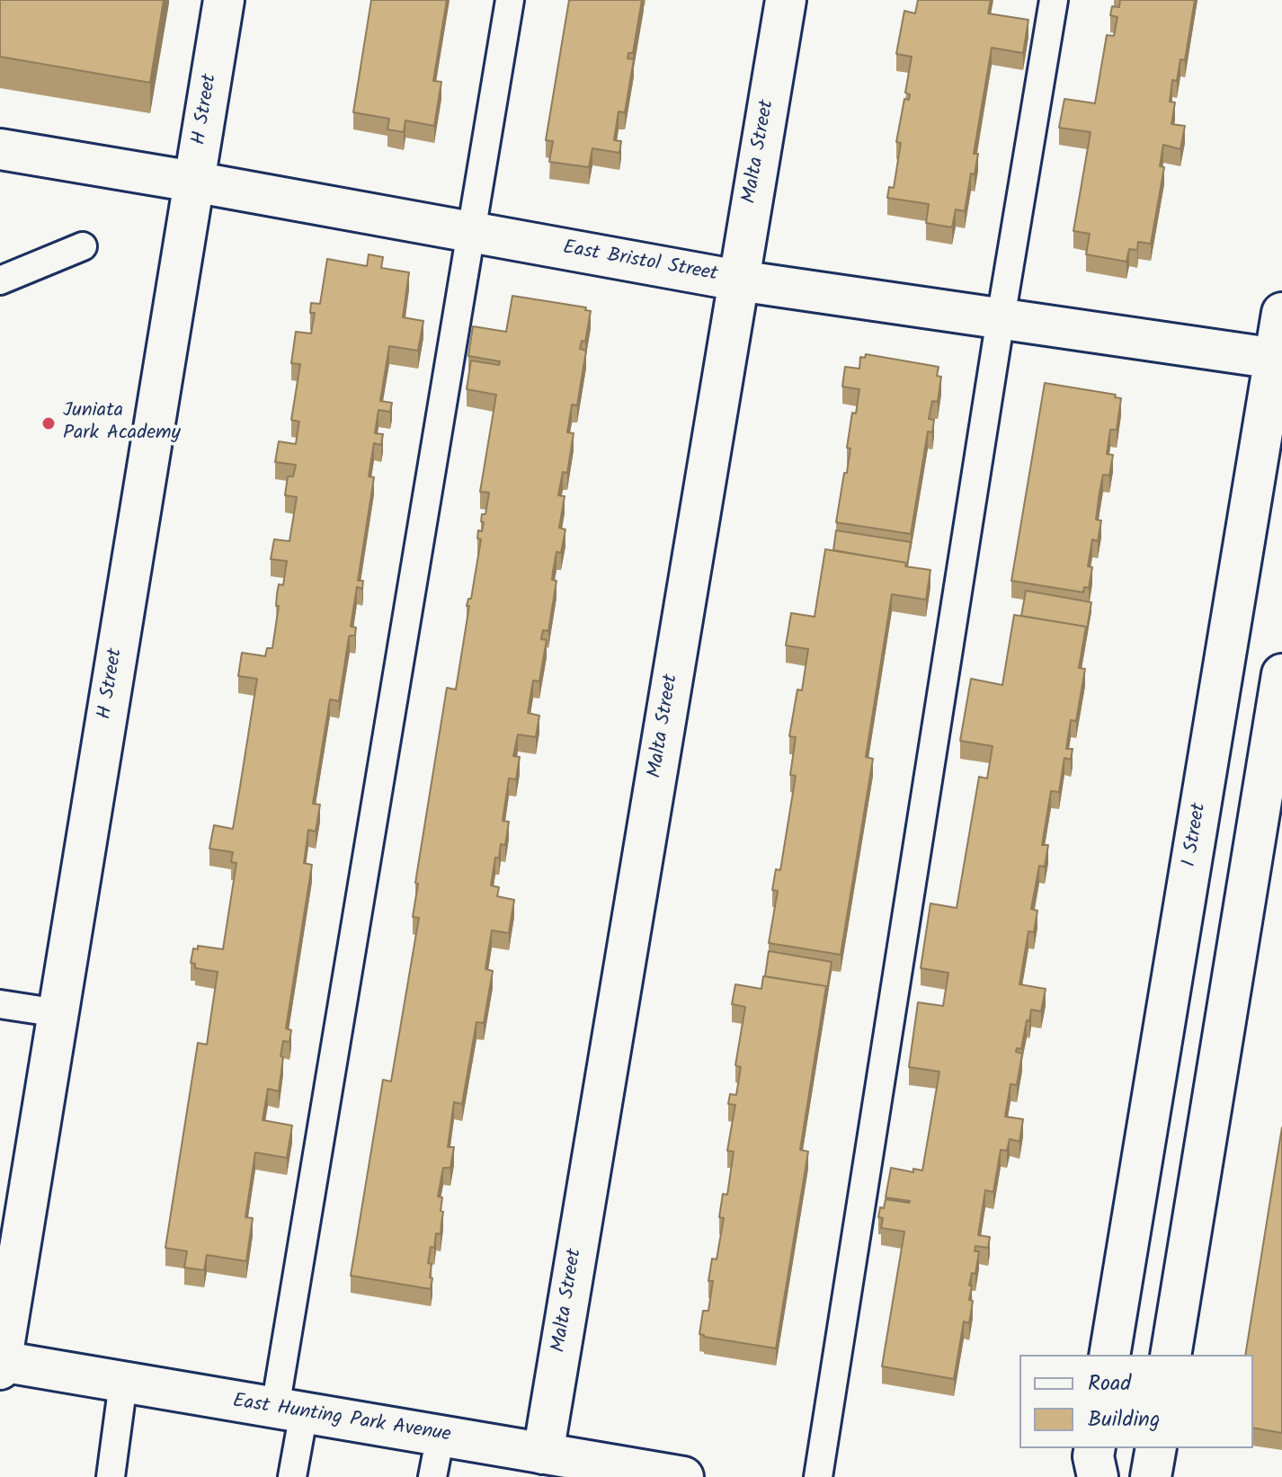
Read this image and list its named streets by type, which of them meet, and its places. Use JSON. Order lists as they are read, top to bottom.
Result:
{
  "streets": {
    "street": [
      "H Street",
      "Malta Street",
      "East Bristol Street",
      "I Street",
      "East Hunting Park Avenue"
    ]
  },
  "crossings": [
    ["H Street", "East Bristol Street"],
    ["H Street", "East Hunting Park Avenue"],
    ["Malta Street", "East Bristol Street"],
    ["Malta Street", "East Hunting Park Avenue"],
    ["East Bristol Street", "I Street"]
  ],
  "places": ["Juniata Park Academy"],
  "legend": ["Road", "Building"]
}
